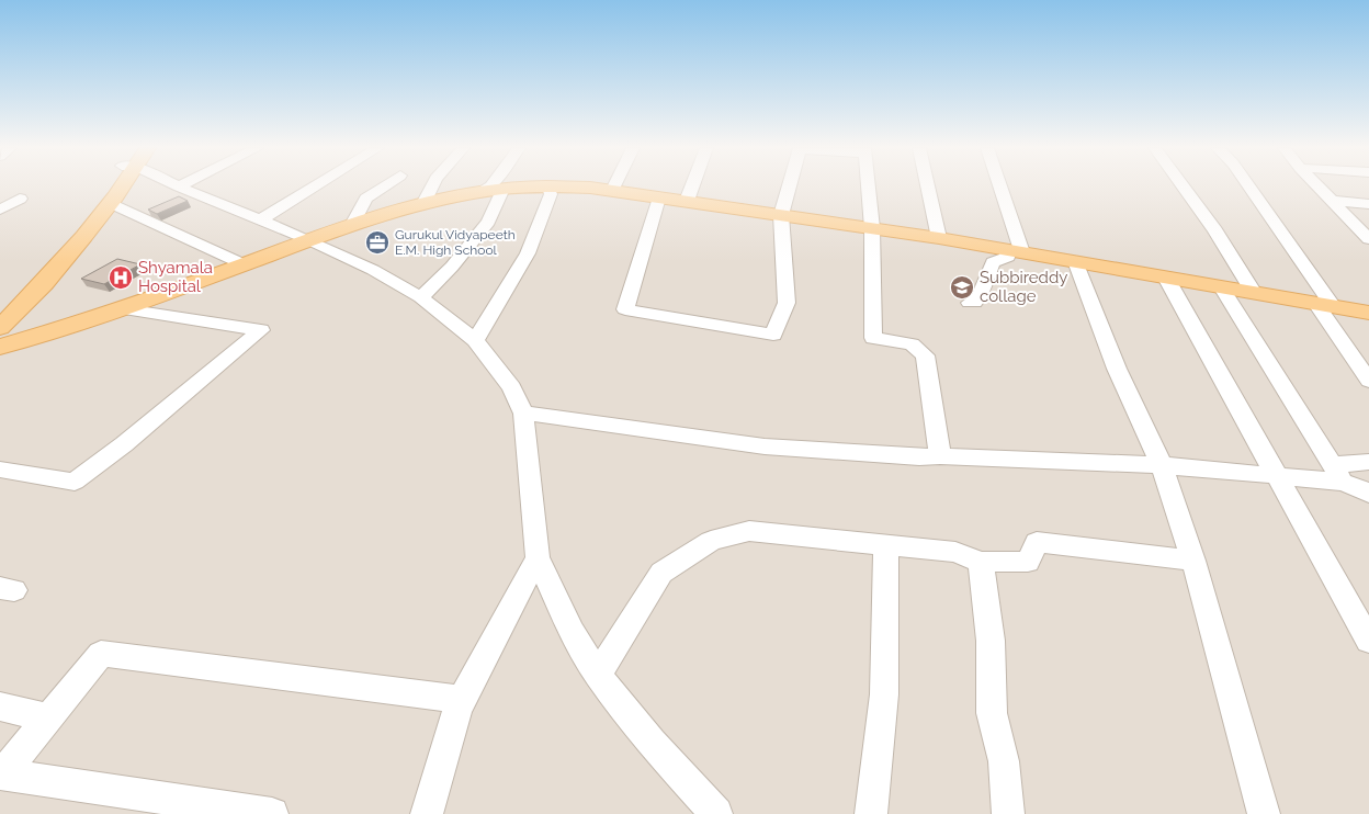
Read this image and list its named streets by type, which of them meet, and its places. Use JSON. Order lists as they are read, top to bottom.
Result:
{
  "places": {
    "office": ["Gurukul Vidyapeeth E.M. High School"],
    "hospital": ["Shyamala Hospital"],
    "school or university": ["Subbireddy collage"]
  }
}
